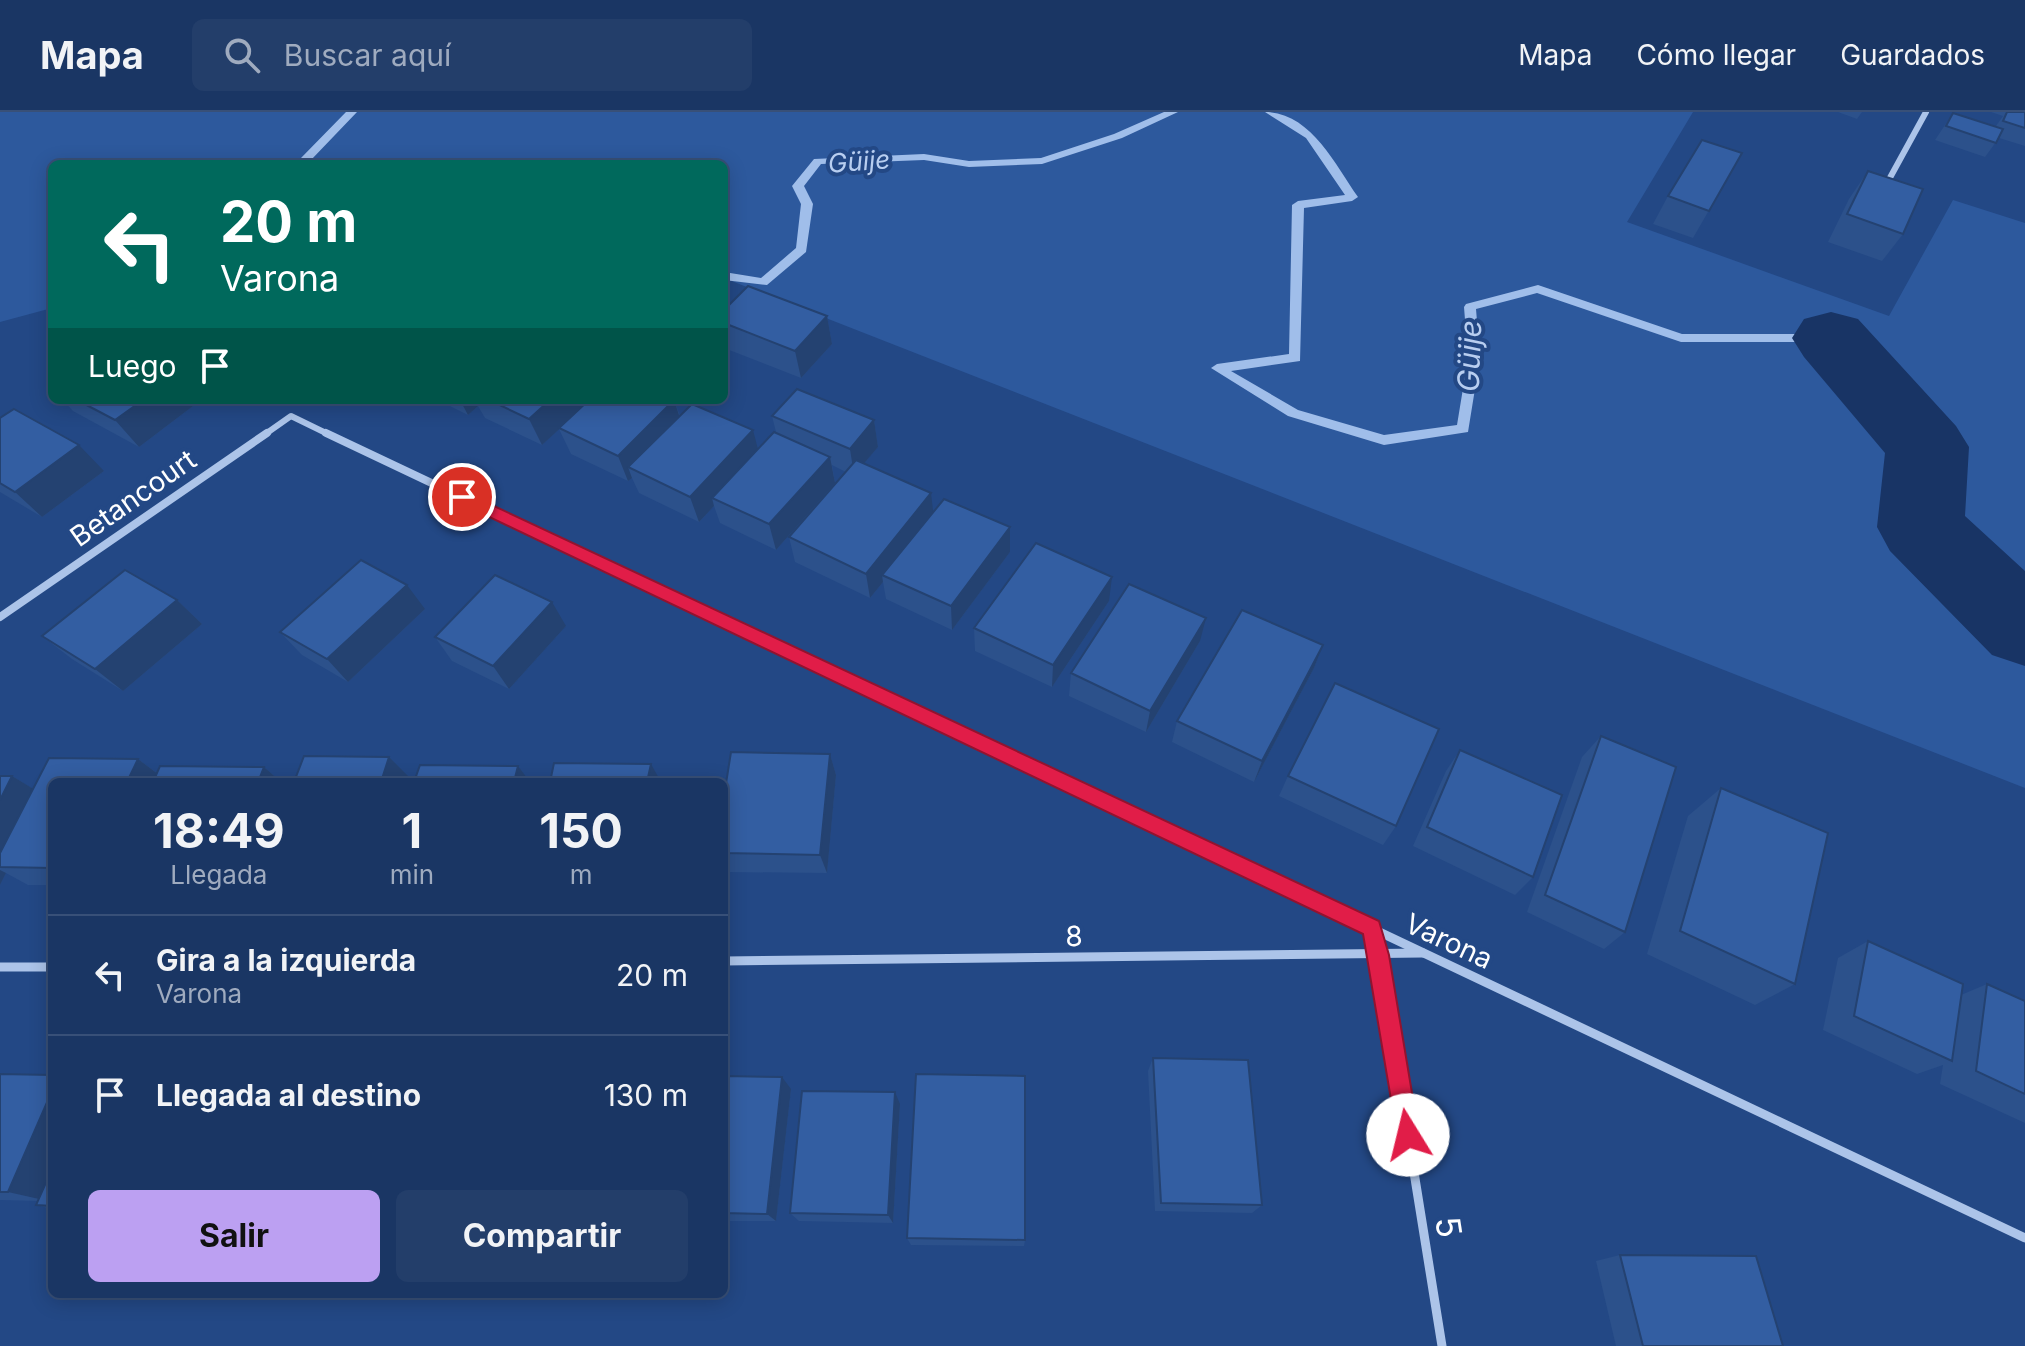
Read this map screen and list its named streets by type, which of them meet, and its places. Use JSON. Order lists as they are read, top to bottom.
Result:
{
  "streets": {
    "street": [
      "Betancourt",
      "8",
      "Varona",
      "5"
    ]
  },
  "crossings": [
    ["Betancourt", "Varona"],
    ["8", "Varona"],
    ["8", "5"],
    ["Varona", "5"]
  ],
  "water": ["Güije"],
  "page": {
    "header": "Mapa",
    "search": "Buscar aquí",
    "nav": ["Mapa", "Cómo llegar", "Guardados"],
    "turn": ["20 m", "Varona"],
    "then": "Luego",
    "eta": [
      "18:49",
      "Llegada",
      "1",
      "min",
      "150",
      "m"
    ],
    "list": [
      {
        "name": "Gira a la izquierda",
        "note": "Varona",
        "value": "20 m"
      },
      {
        "name": "Llegada al destino",
        "value": "130 m"
      }
    ],
    "buttons": ["Salir", "Compartir"]
  }
}
